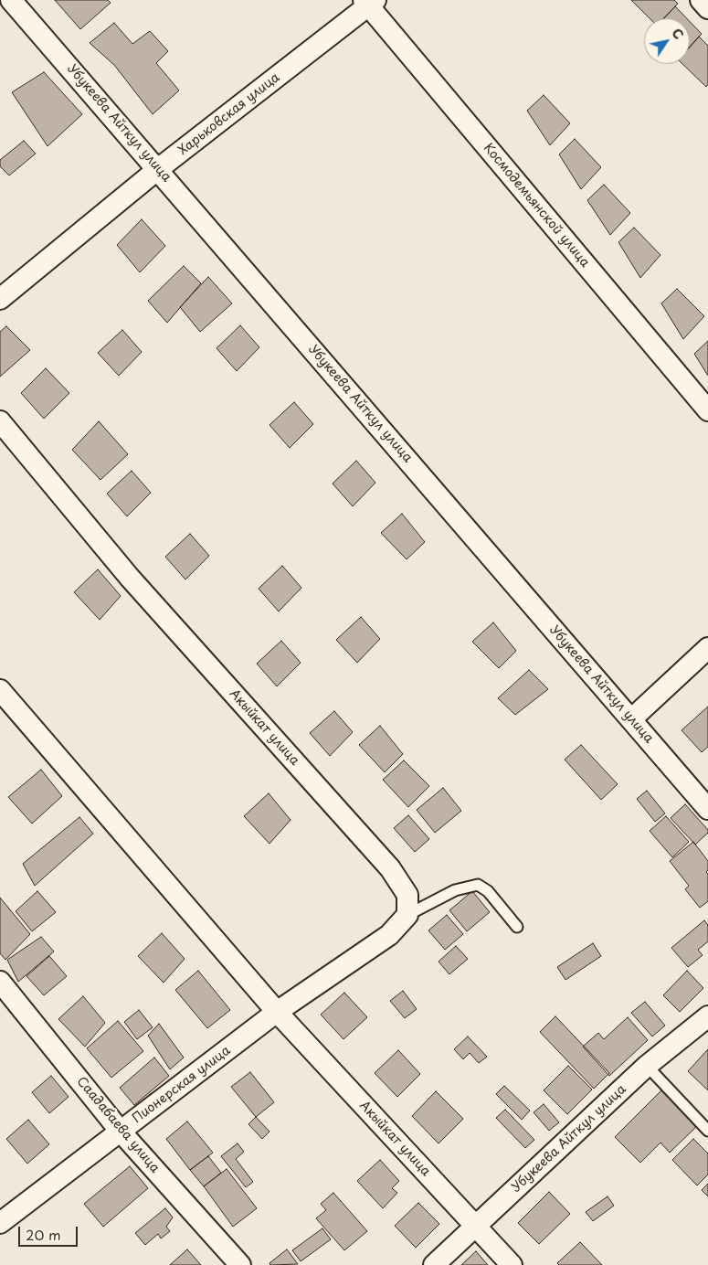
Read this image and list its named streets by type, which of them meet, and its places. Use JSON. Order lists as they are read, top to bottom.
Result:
{
  "streets": {
    "street": [
      "Харьковская улица",
      "Убукеева Айткул улица",
      "Космодемьянской улица",
      "Акыйкат улица",
      "Пионерская улица",
      "Саадабаева улица"
    ]
  },
  "crossings": [
    ["Харьковская улица", "Убукеева Айткул улица"],
    ["Харьковская улица", "Космодемьянской улица"],
    ["Убукеева Айткул улица", "Акыйкат улица"],
    ["Акыйкат улица", "Пионерская улица"],
    ["Пионерская улица", "Саадабаева улица"]
  ],
  "scale_bar": "20 m",
  "north": "top right"
}
